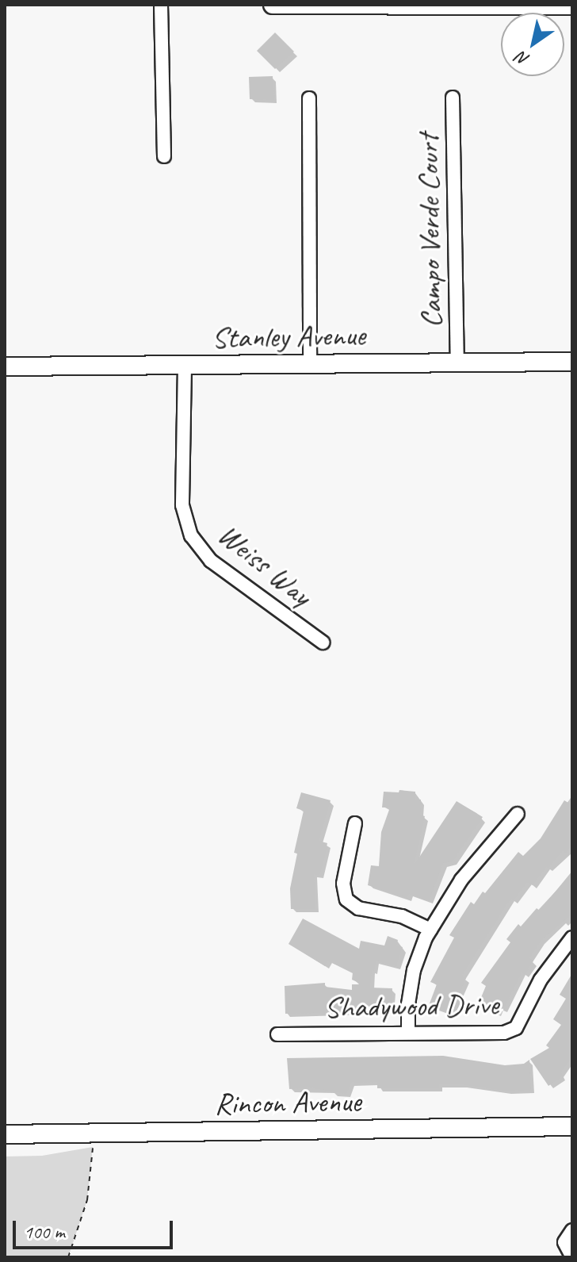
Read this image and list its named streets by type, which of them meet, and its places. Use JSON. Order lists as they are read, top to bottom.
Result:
{
  "streets": {
    "street": [
      "Campo Verde Court",
      "Stanley Avenue",
      "Weiss Way",
      "Shadywood Drive",
      "Rincon Avenue"
    ]
  },
  "crossings": [
    ["Campo Verde Court", "Stanley Avenue"],
    ["Stanley Avenue", "Weiss Way"]
  ],
  "scale_bar": "100 m",
  "north": "bottom left"
}
